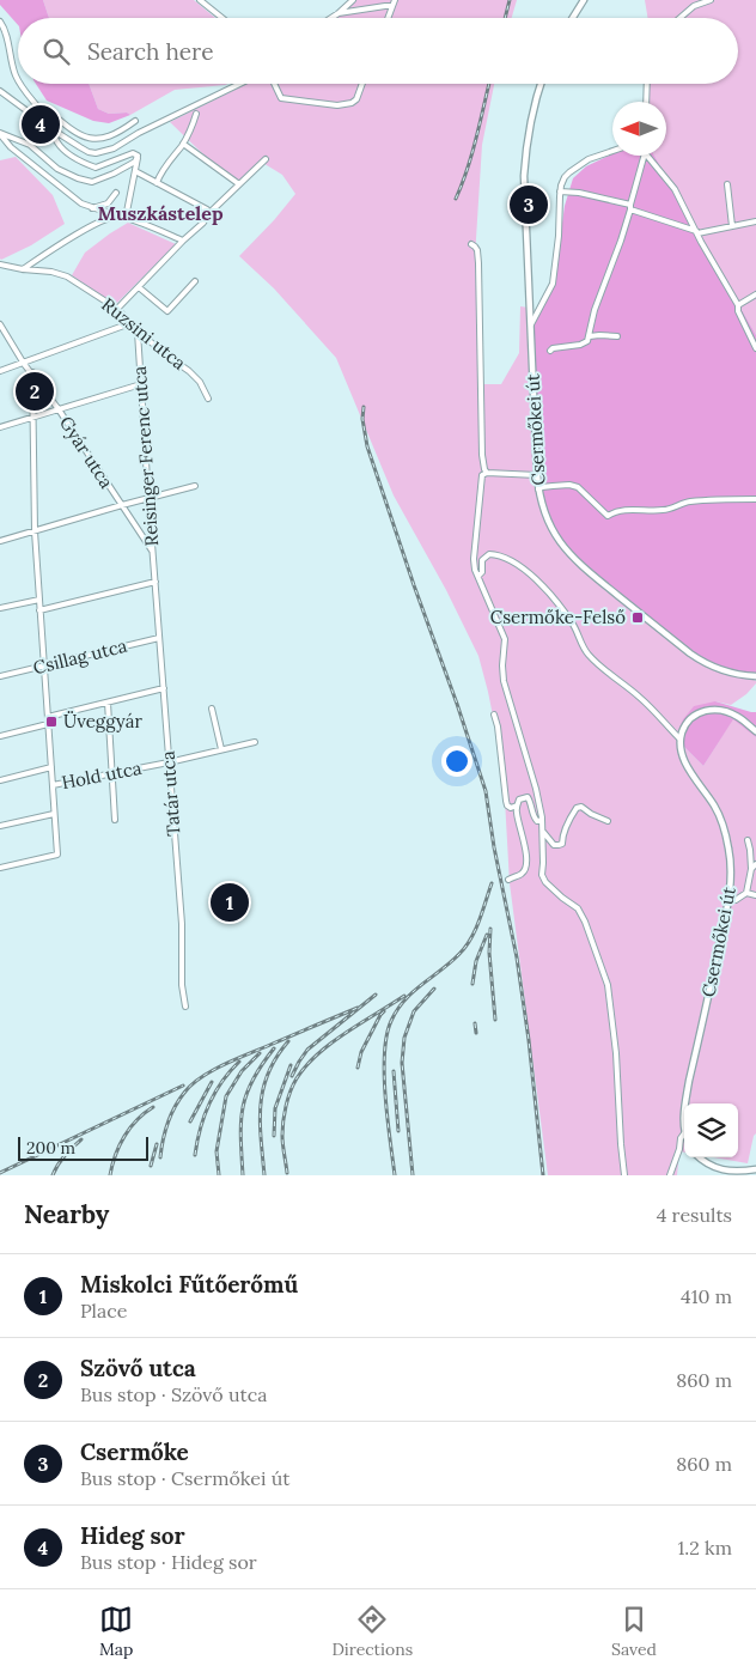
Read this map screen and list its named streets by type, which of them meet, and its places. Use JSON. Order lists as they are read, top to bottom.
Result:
{
  "streets": {
    "main road": ["Csermőkei út"],
    "street": [
      "Ruzsini utca",
      "Gyár utca",
      "Reisinger Ferenc utca",
      "Csillag utca",
      "Hold utca",
      "Tatár utca"
    ]
  },
  "crossings": [
    ["Ruzsini utca", "Reisinger Ferenc utca"],
    ["Gyár utca", "Reisinger Ferenc utca"],
    ["Reisinger Ferenc utca", "Tatár utca"],
    ["Csillag utca", "Tatár utca"],
    ["Hold utca", "Tatár utca"]
  ],
  "districts": ["Muszkástelep"],
  "places": {
    "transit": ["Csermőke-Felső", "Üveggyár"]
  },
  "scale_bar": "200 m",
  "north": "left",
  "page": {
    "search": "Search here",
    "pins": [
      "4",
      "3",
      "2",
      "1"
    ],
    "scale": "200 m",
    "heading": ["Nearby", "4 results"],
    "list": [
      {
        "mark": "1",
        "name": "Miskolci Fűtőerőmű",
        "note": "Place",
        "value": "410 m"
      },
      {
        "mark": "2",
        "name": "Szövő utca",
        "note": "Bus stop · Szövő utca",
        "value": "860 m"
      },
      {
        "mark": "3",
        "name": "Csermőke",
        "note": "Bus stop · Csermőkei út",
        "value": "860 m"
      },
      {
        "mark": "4",
        "name": "Hideg sor",
        "note": "Bus stop · Hideg sor",
        "value": "1.2 km"
      }
    ],
    "nav": ["Map", "Directions", "Saved"]
  }
}
